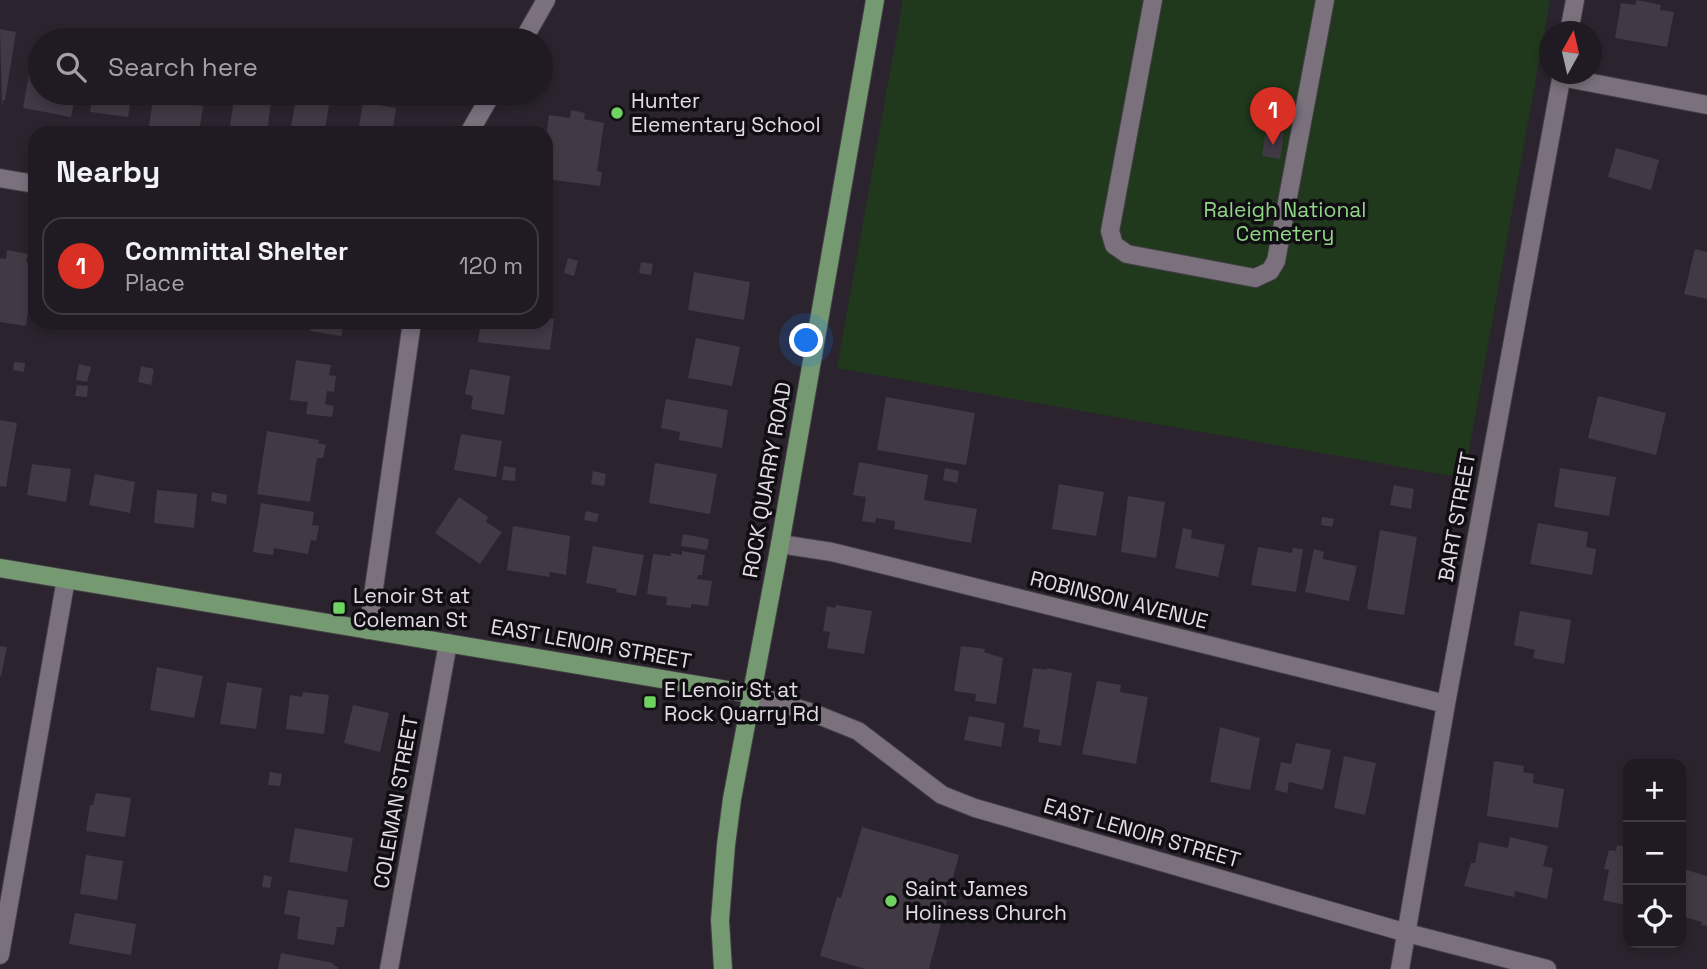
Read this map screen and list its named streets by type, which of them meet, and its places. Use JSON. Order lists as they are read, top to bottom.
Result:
{
  "streets": {
    "main road": ["ROCK QUARRY ROAD", "EAST LENOIR STREET"],
    "street": ["BART STREET", "ROBINSON AVENUE", "COLEMAN STREET"]
  },
  "crossings": [
    ["ROCK QUARRY ROAD", "ROBINSON AVENUE"],
    ["ROCK QUARRY ROAD", "EAST LENOIR STREET"],
    ["BART STREET", "ROBINSON AVENUE"],
    ["BART STREET", "EAST LENOIR STREET"],
    ["EAST LENOIR STREET", "COLEMAN STREET"]
  ],
  "parks": ["Raleigh National Cemetery"],
  "places": {
    "other": ["Hunter Elementary School", "Saint James Holiness Church"],
    "transit": ["Lenoir St at Coleman St", "E Lenoir St at Rock Quarry Rd"]
  },
  "north": "top",
  "page": {
    "search": "Search here",
    "pins": "1",
    "heading": "Nearby",
    "list": [
      {
        "mark": "1",
        "name": "Committal Shelter",
        "note": "Place",
        "value": "120 m"
      }
    ],
    "map_buttons": ["+", "−"]
  }
}
